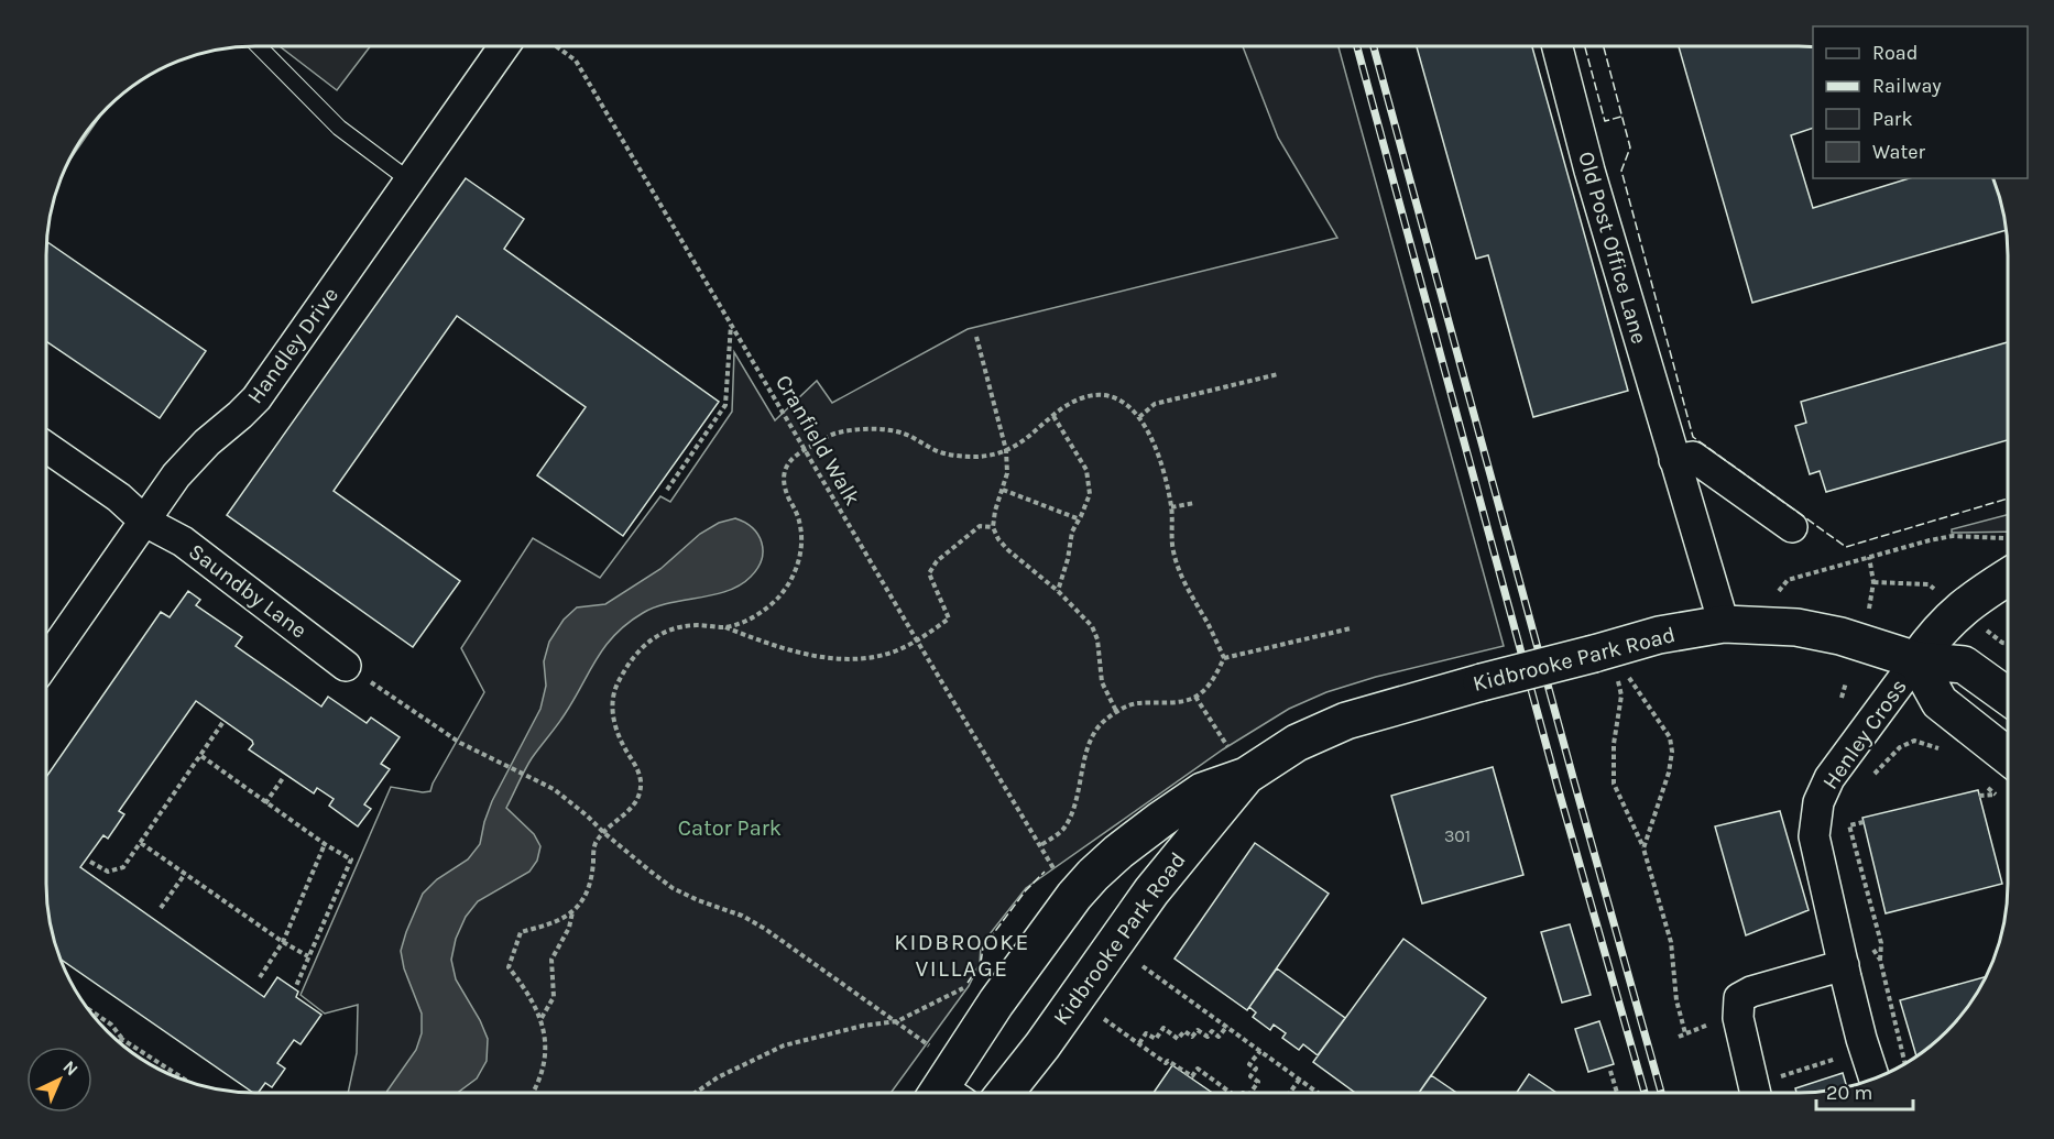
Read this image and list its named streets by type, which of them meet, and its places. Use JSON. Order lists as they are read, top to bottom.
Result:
{
  "streets": {
    "main road": ["Kidbrooke Park Road"],
    "street": [
      "Old Post Office Lane",
      "Handley Drive",
      "Saundby Lane",
      "Henley Cross"
    ],
    "path": ["Cranfield Walk"]
  },
  "crossings": [
    ["Old Post Office Lane", "Kidbrooke Park Road"],
    ["Handley Drive", "Saundby Lane"],
    ["Kidbrooke Park Road", "Henley Cross"]
  ],
  "districts": ["KIDBROOKE VILLAGE"],
  "parks": ["Cator Park"],
  "house_numbers": ["301"],
  "legend": [
    "Road",
    "Railway",
    "Park",
    "Water"
  ],
  "scale_bar": "20 m",
  "north": "top right"
}
